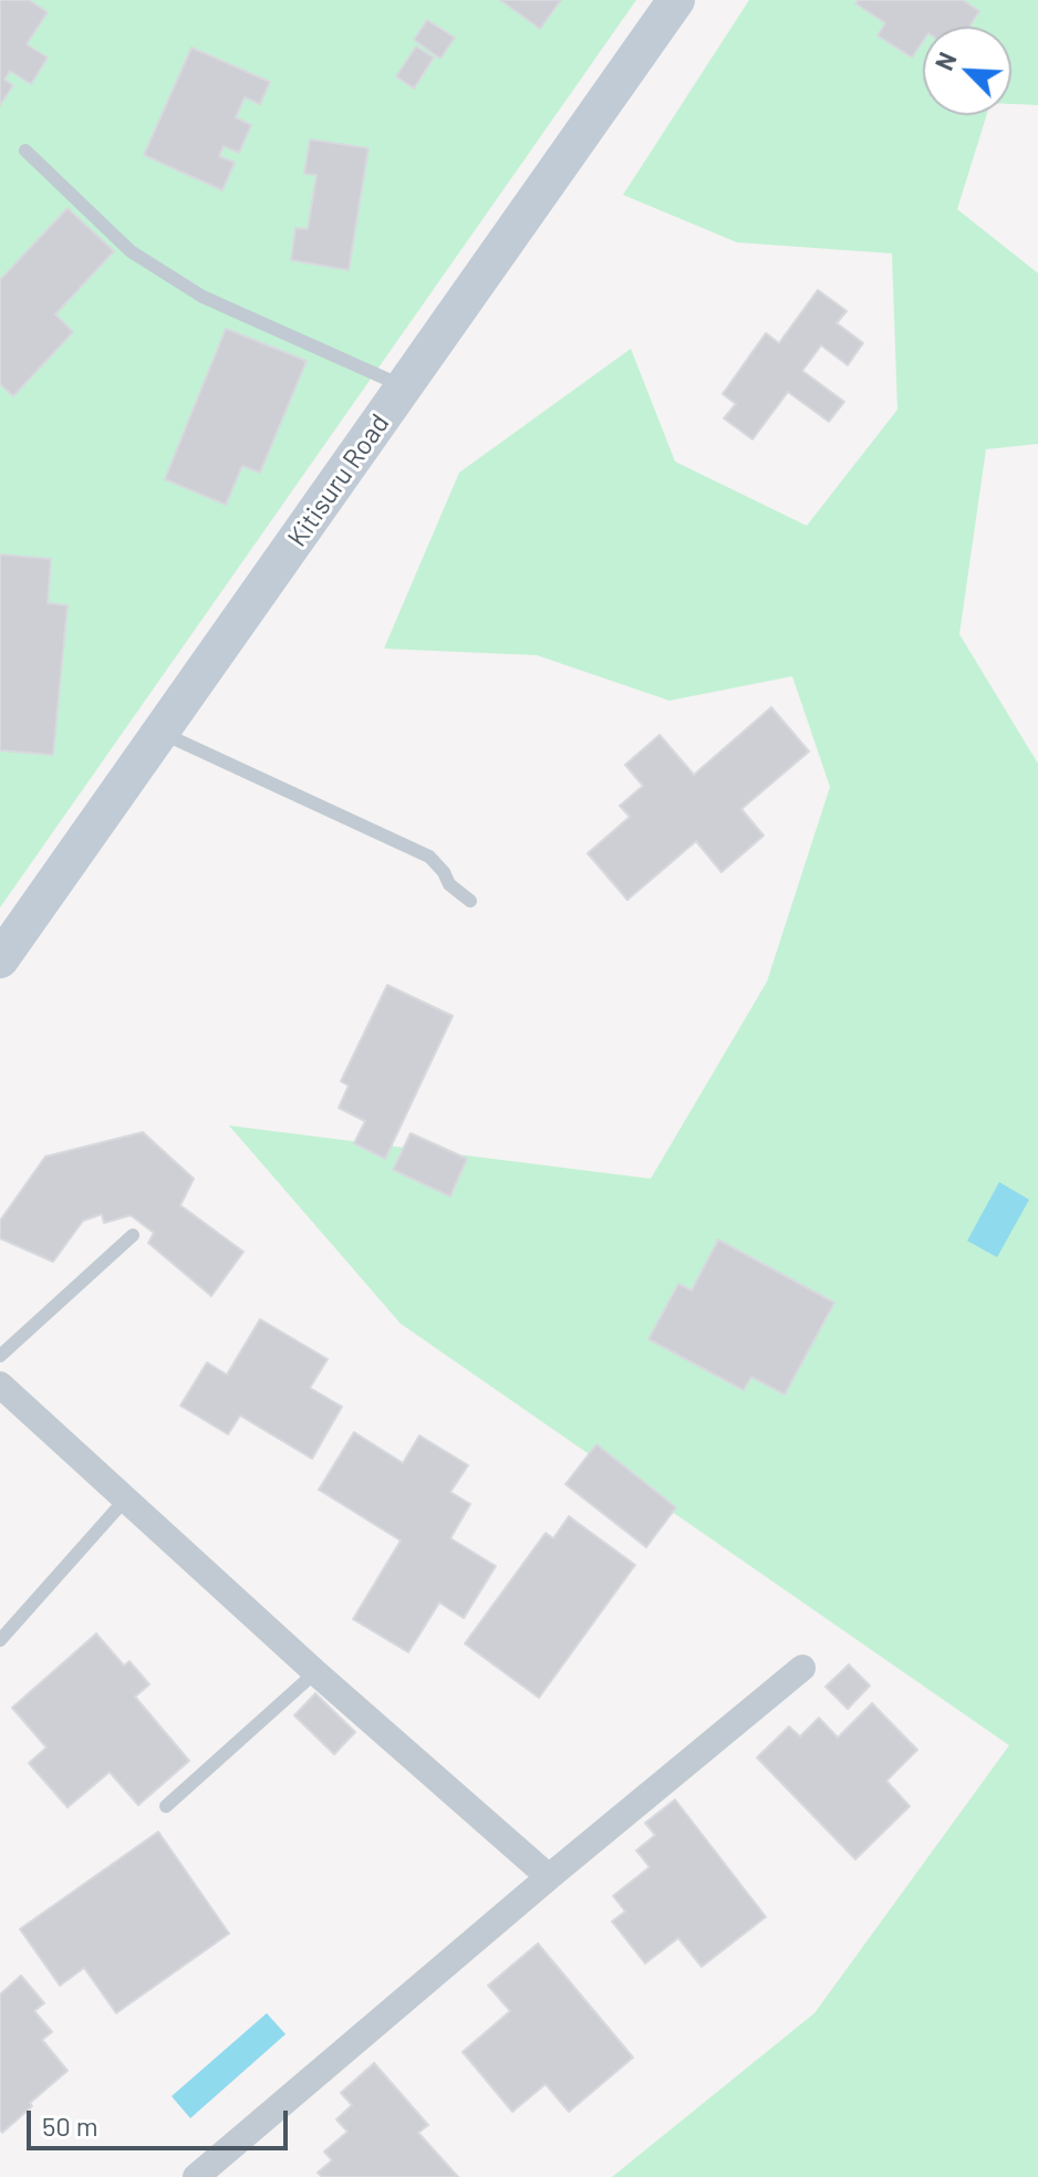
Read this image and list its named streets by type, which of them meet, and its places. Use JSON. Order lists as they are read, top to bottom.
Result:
{
  "streets": {
    "street": ["Kitisuru Road"]
  },
  "scale_bar": "50 m",
  "north": "top left"
}
